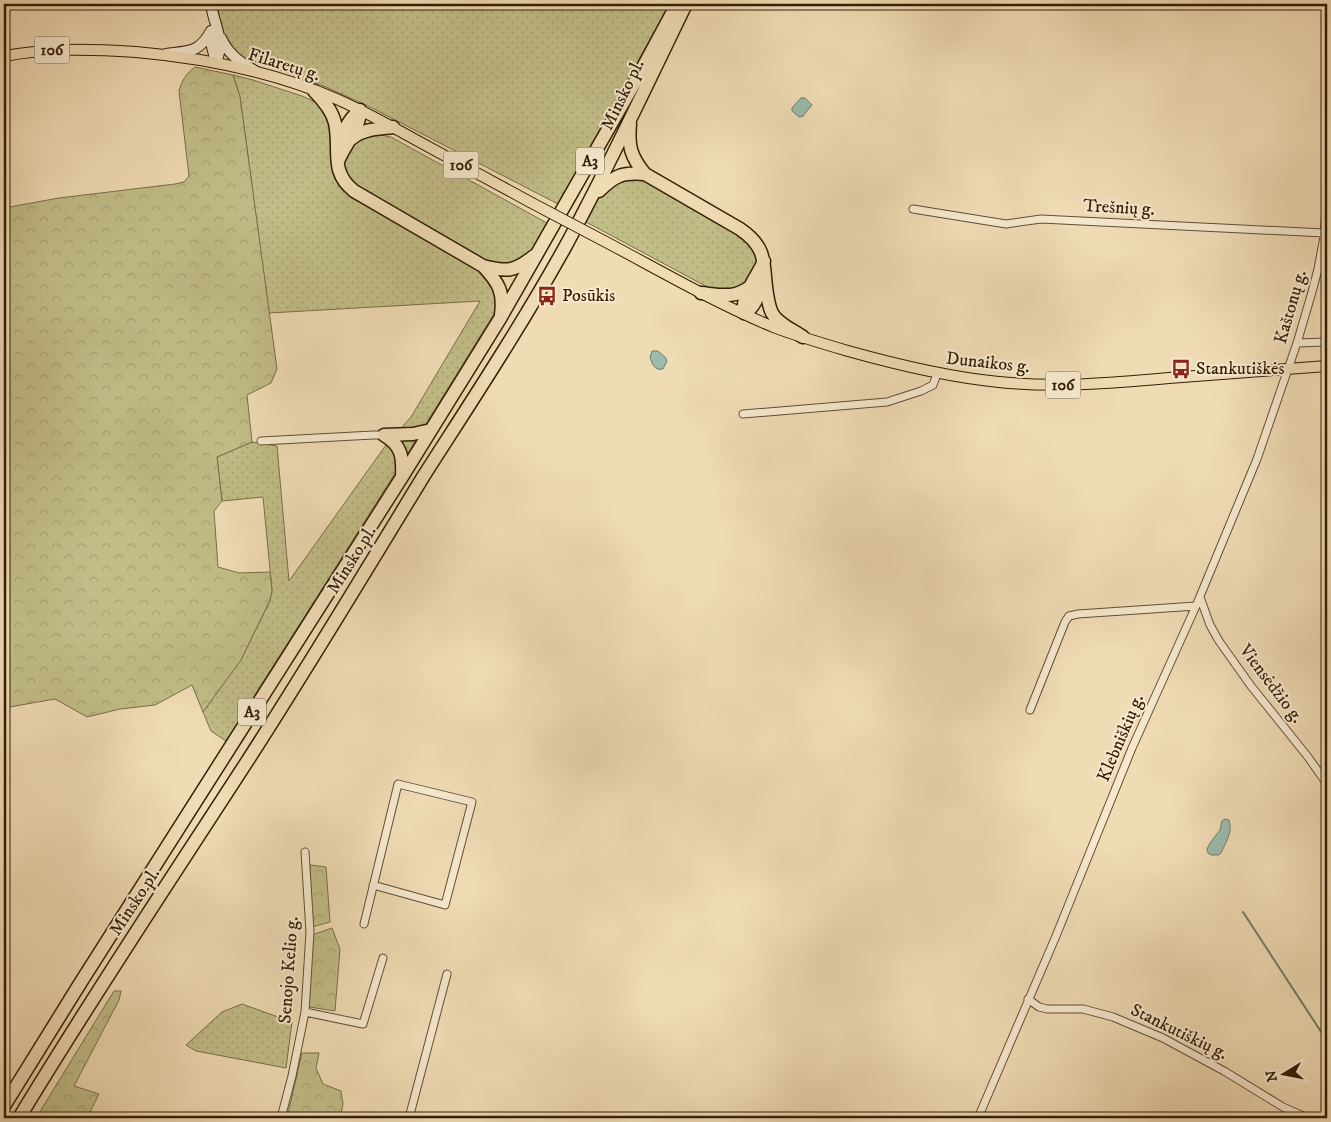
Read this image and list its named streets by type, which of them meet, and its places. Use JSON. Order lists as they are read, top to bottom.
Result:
{
  "streets": {
    "highway": ["Minsko pl.", "A3"],
    "main road": ["106", "Filaretų g.", "Dunaikos g."],
    "street": [
      "Trešnių g.",
      "Kaštonų g.",
      "Viensėdžio g.",
      "Klebniškių g.",
      "Senojo Kelio g.",
      "Stankutiškių g."
    ]
  },
  "crossings": [
    ["106", "Filaretų g."],
    ["106", "Dunaikos g."],
    ["Trešnių g.", "Kaštonų g."],
    ["Kaštonų g.", "Dunaikos g."],
    ["Kaštonų g.", "Klebniškių g."],
    ["Dunaikos g.", "Klebniškių g."],
    ["Viensėdžio g.", "Klebniškių g."],
    ["Klebniškių g.", "Stankutiškių g."]
  ],
  "places": {
    "bus stop": ["Posūkis", "Stankutiškės"]
  },
  "north": "left"
}
